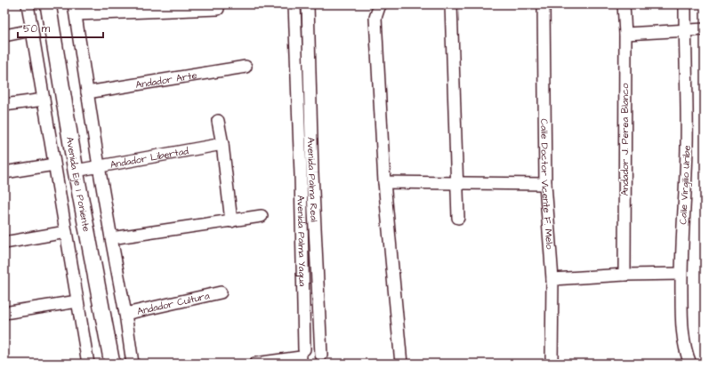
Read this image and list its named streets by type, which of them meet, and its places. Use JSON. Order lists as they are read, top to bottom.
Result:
{
  "streets": {
    "main road": ["Avenida Eje 1 Poniente"],
    "street": [
      "Andador Arte",
      "Andador J. Perea Blanco",
      "Andador Libertad",
      "Avenida Palma Real",
      "Calle Doctor Vicente F. Melo",
      "Calle Virgilio Uribe",
      "Avenida Palma Yagua",
      "Andador Cultura"
    ]
  },
  "crossings": [
    ["Andador Libertad", "Avenida Eje 1 Poniente"],
    ["Avenida Palma Real", "Avenida Palma Yagua"]
  ],
  "scale_bar": "50 m"
}
